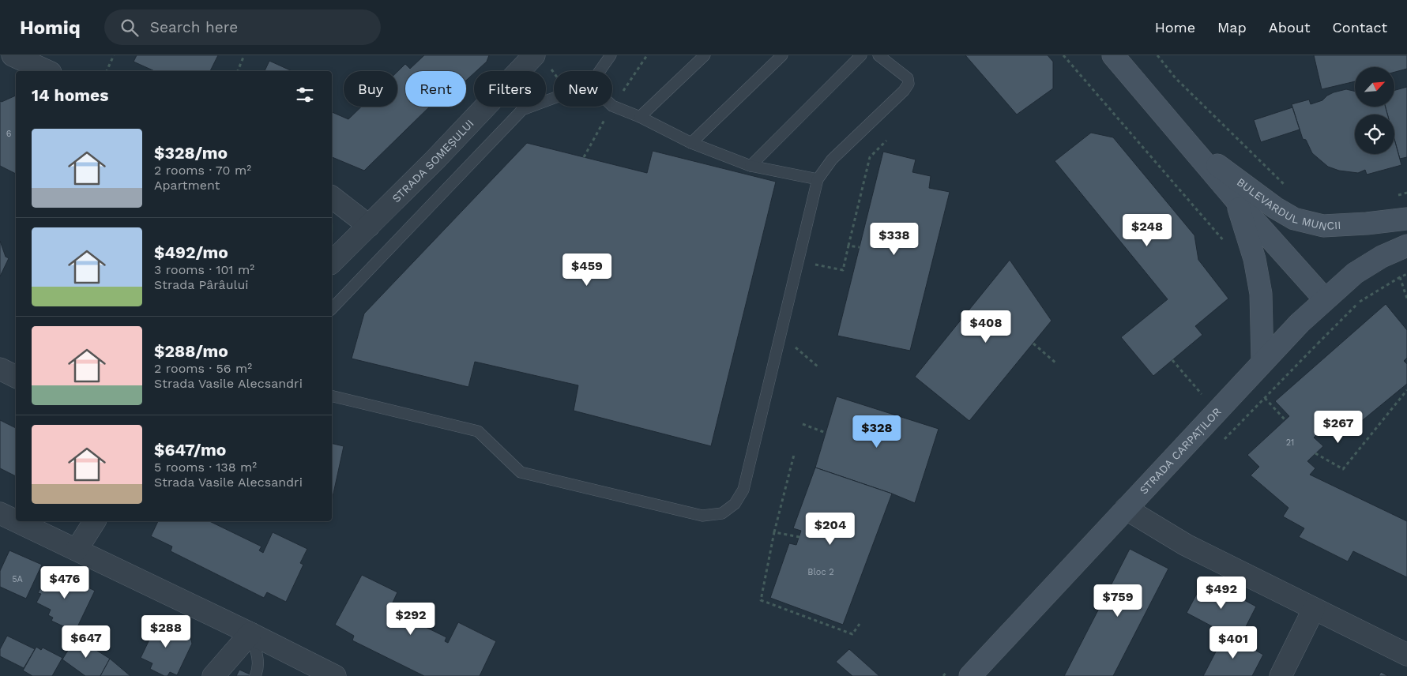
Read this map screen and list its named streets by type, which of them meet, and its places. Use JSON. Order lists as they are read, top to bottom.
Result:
{
  "streets": {
    "main road": ["BULEVARDUL MUNCII", "STRADA CARPAȚILOR"],
    "street": ["STRADA SOMEȘULUI"]
  },
  "crossings": [
    ["BULEVARDUL MUNCII", "STRADA CARPAȚILOR"]
  ],
  "house_numbers": [
    "6",
    "21",
    "Bloc 2",
    "5A"
  ],
  "north": "top right",
  "page": {
    "header": "Homiq",
    "search": "Search here",
    "nav": [
      "Home",
      "Map",
      "About",
      "Contact"
    ],
    "chip": [
      "Buy",
      "Rent",
      "Filters",
      "New"
    ],
    "heading": "14 homes",
    "list": [
      {
        "name": "$328/mo",
        "note": "2 rooms · 70 m² · Apartment"
      },
      {
        "name": "$492/mo",
        "note": "3 rooms · 101 m² · Strada Pârâului"
      },
      {
        "name": "$288/mo",
        "note": "2 rooms · 56 m² · Strada Vasile Alecsandri"
      },
      {
        "name": "$647/mo",
        "note": "5 rooms · 138 m² · Strada Vasile Alecsandri"
      }
    ],
    "price": [
      "$248",
      "$338",
      "$459",
      "$408",
      "$267",
      "$328",
      "$204",
      "$476",
      "$492",
      "$759",
      "$292",
      "$288",
      "$647",
      "$401"
    ]
  }
}
